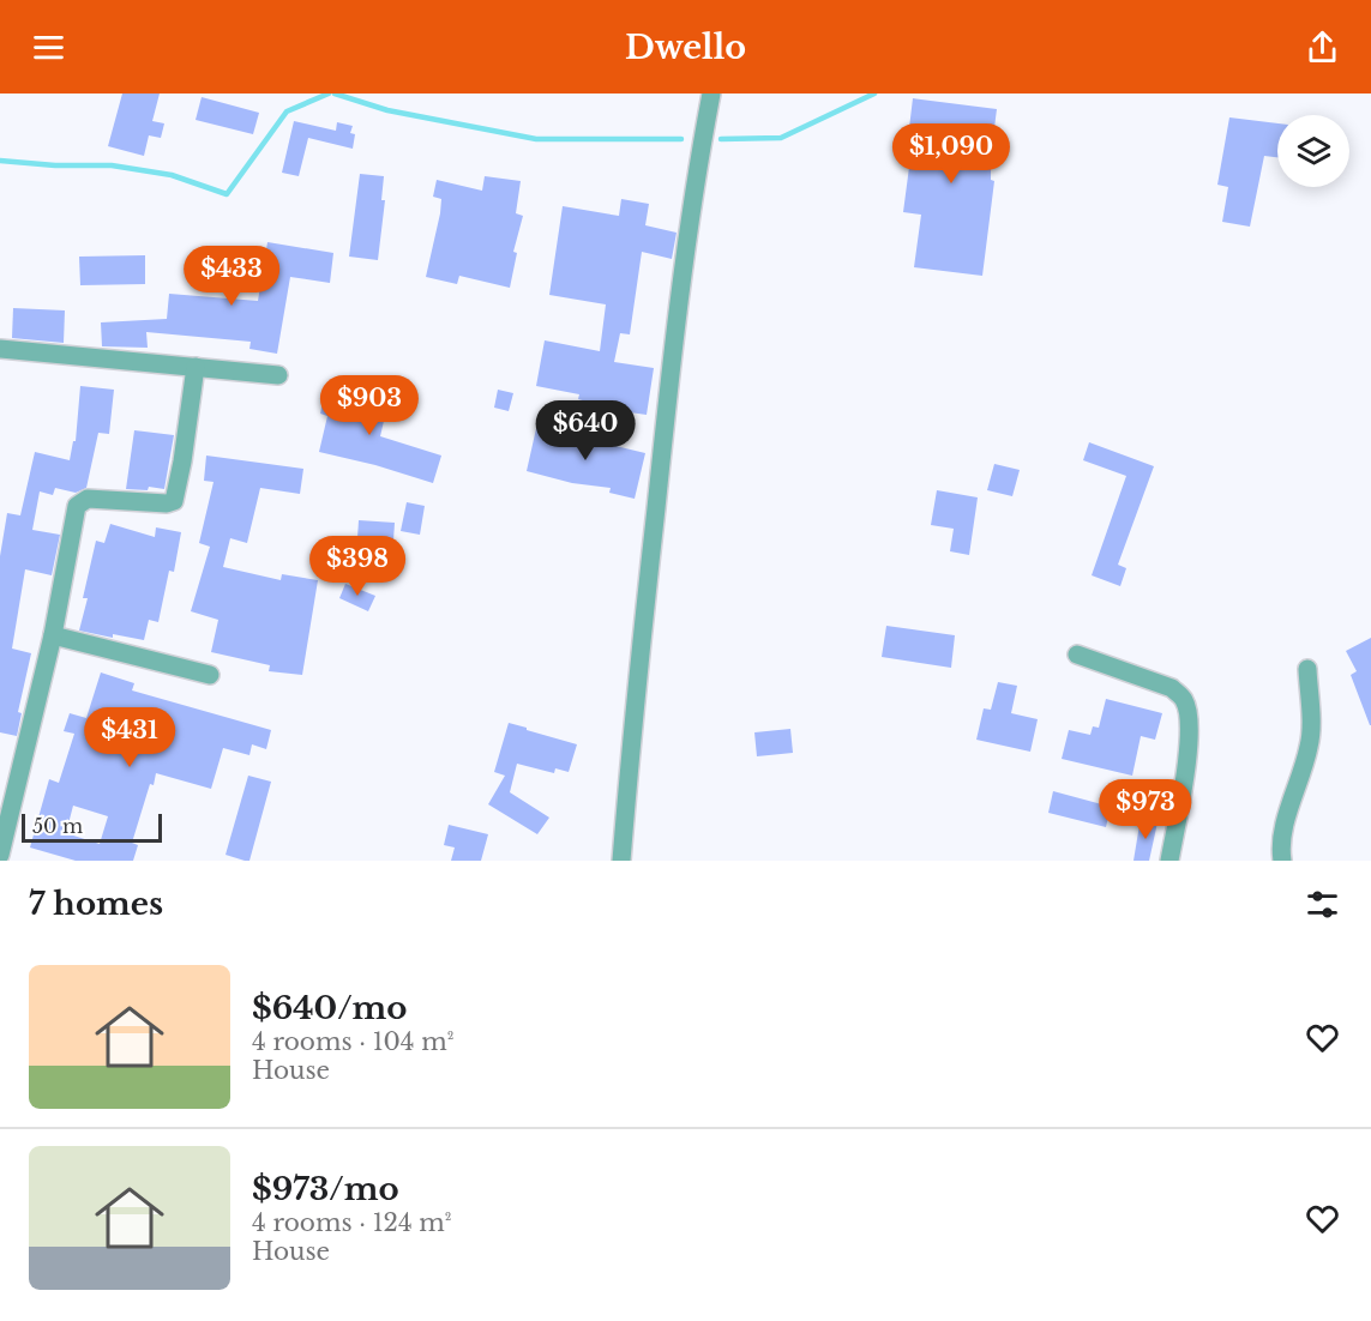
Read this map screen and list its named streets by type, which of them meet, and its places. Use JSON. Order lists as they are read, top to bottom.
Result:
{
  "scale_bar": "50 m",
  "page": {
    "header": "Dwello",
    "price": [
      "$1,090",
      "$433",
      "$903",
      "$640",
      "$398",
      "$431",
      "$973"
    ],
    "scale": "50 m",
    "heading": "7 homes",
    "list": [
      {
        "name": "$640/mo",
        "note": "4 rooms · 104 m² · House"
      },
      {
        "name": "$973/mo",
        "note": "4 rooms · 124 m² · House"
      }
    ]
  }
}
